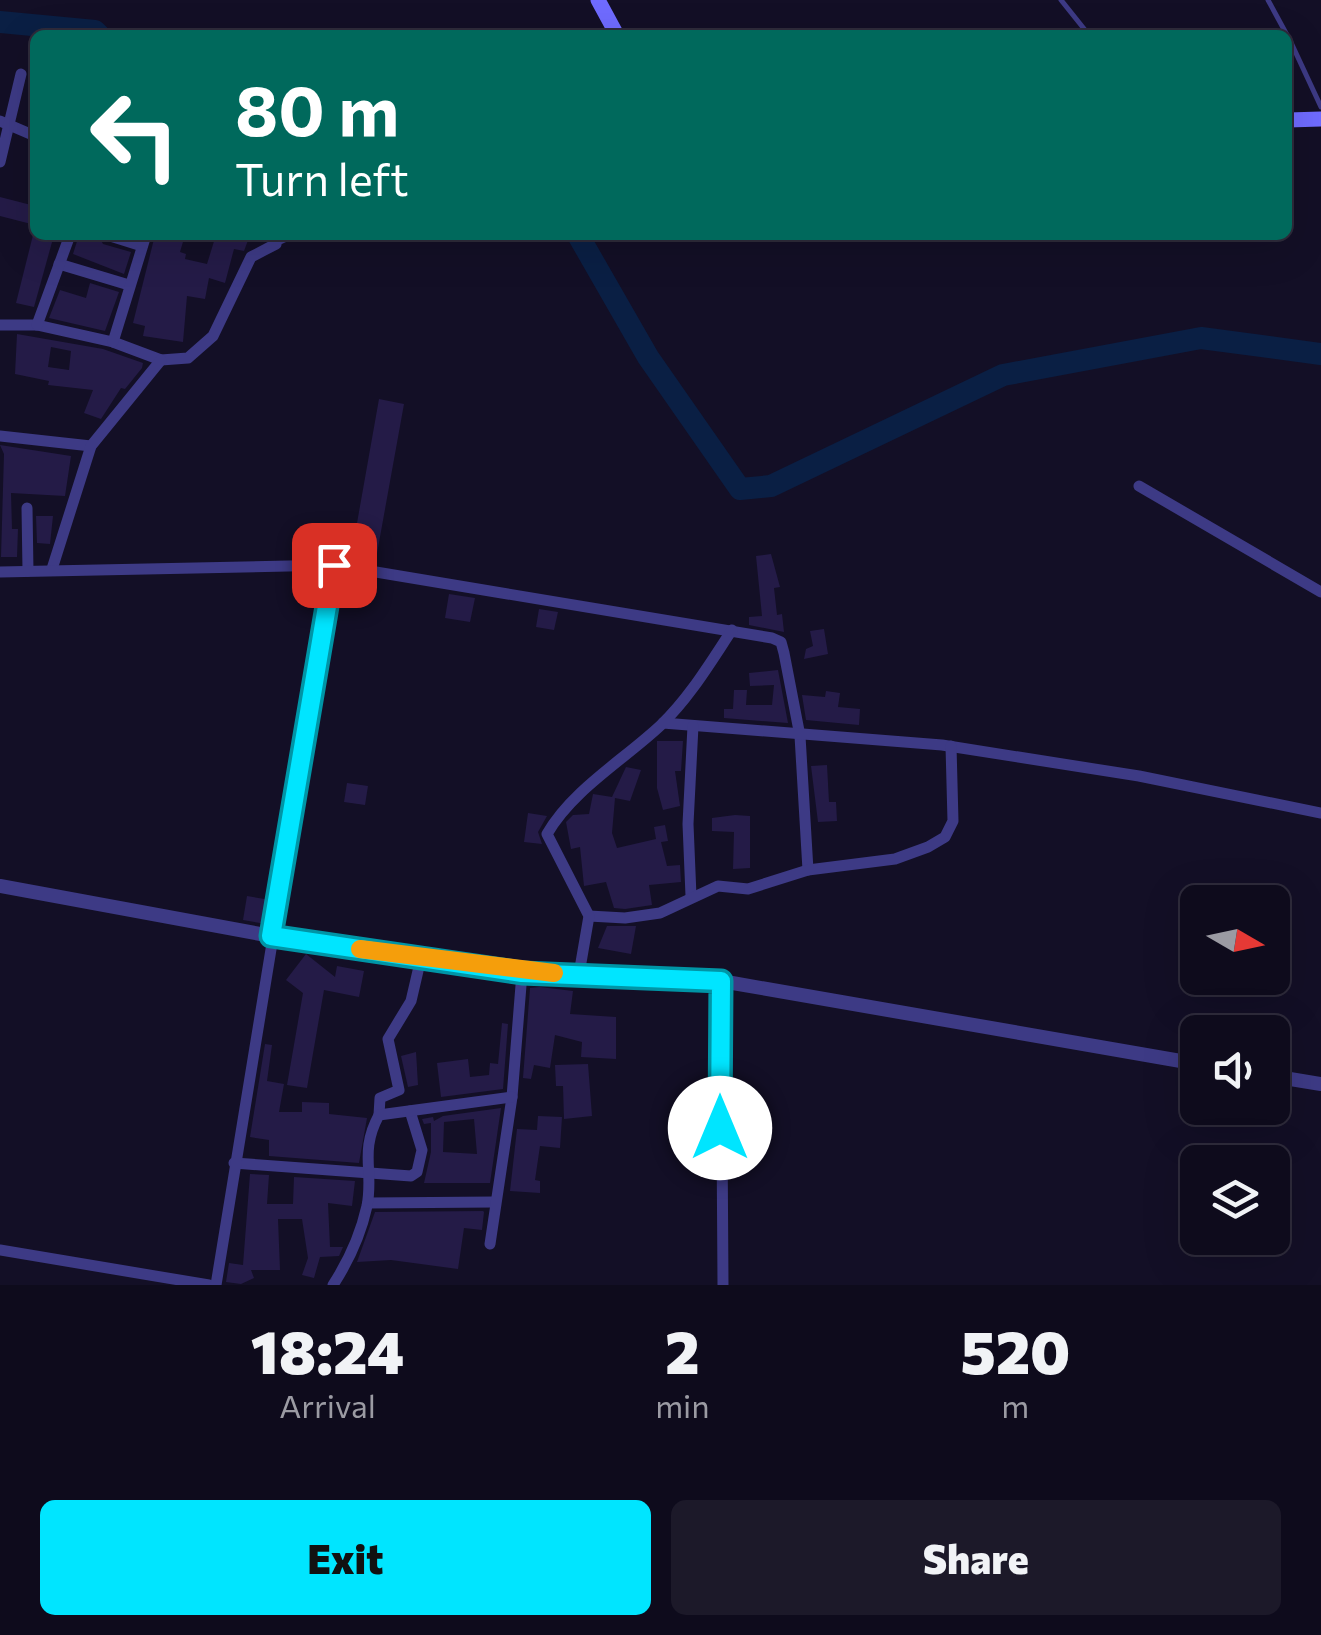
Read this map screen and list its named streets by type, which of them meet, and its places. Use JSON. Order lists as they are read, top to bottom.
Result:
{
  "north": "right",
  "page": {
    "turn": ["80 m", "Turn left"],
    "eta": [
      "18:24",
      "Arrival",
      "2",
      "min",
      "520",
      "m"
    ],
    "buttons": ["Exit", "Share"]
  }
}
